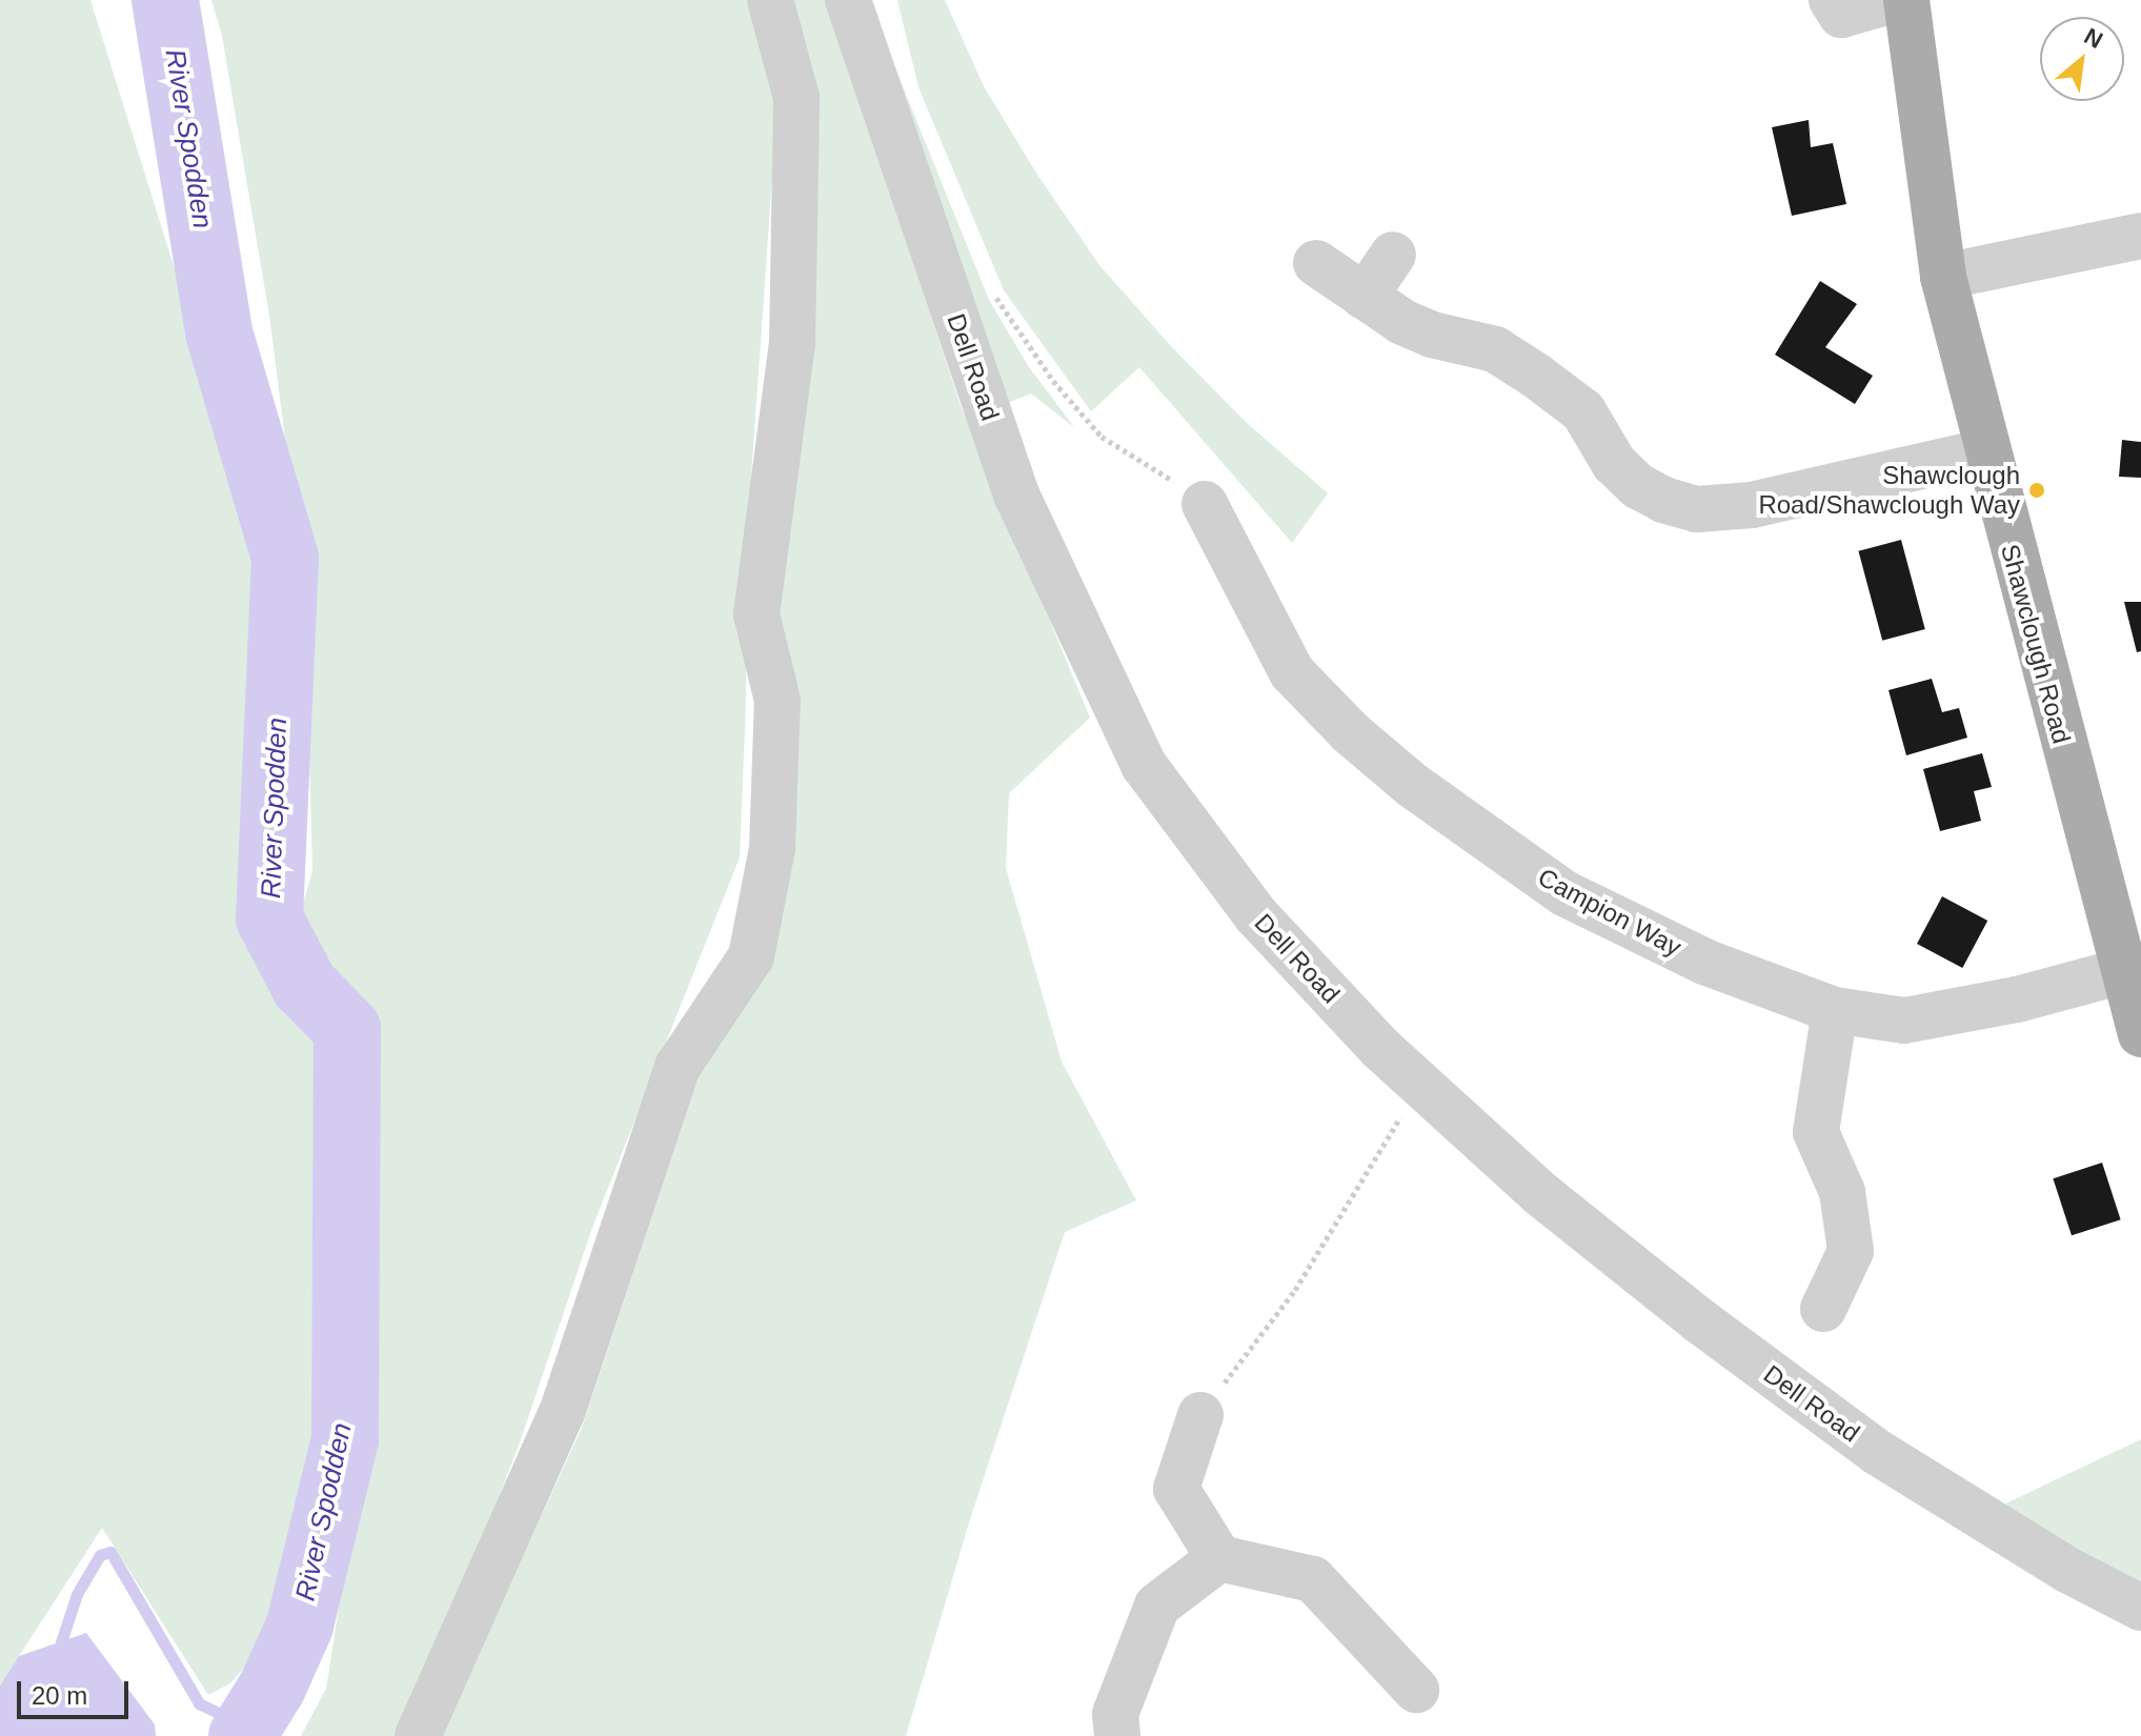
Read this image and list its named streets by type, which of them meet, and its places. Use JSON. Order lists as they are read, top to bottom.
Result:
{
  "streets": {
    "main road": ["Shawclough Road"],
    "street": ["Dell Road", "Campion Way"]
  },
  "crossings": [
    ["Shawclough Road", "Campion Way"]
  ],
  "water": ["River Spodden"],
  "places": ["Shawclough Road/Shawclough Way"],
  "scale_bar": "20 m",
  "north": "top right"
}
